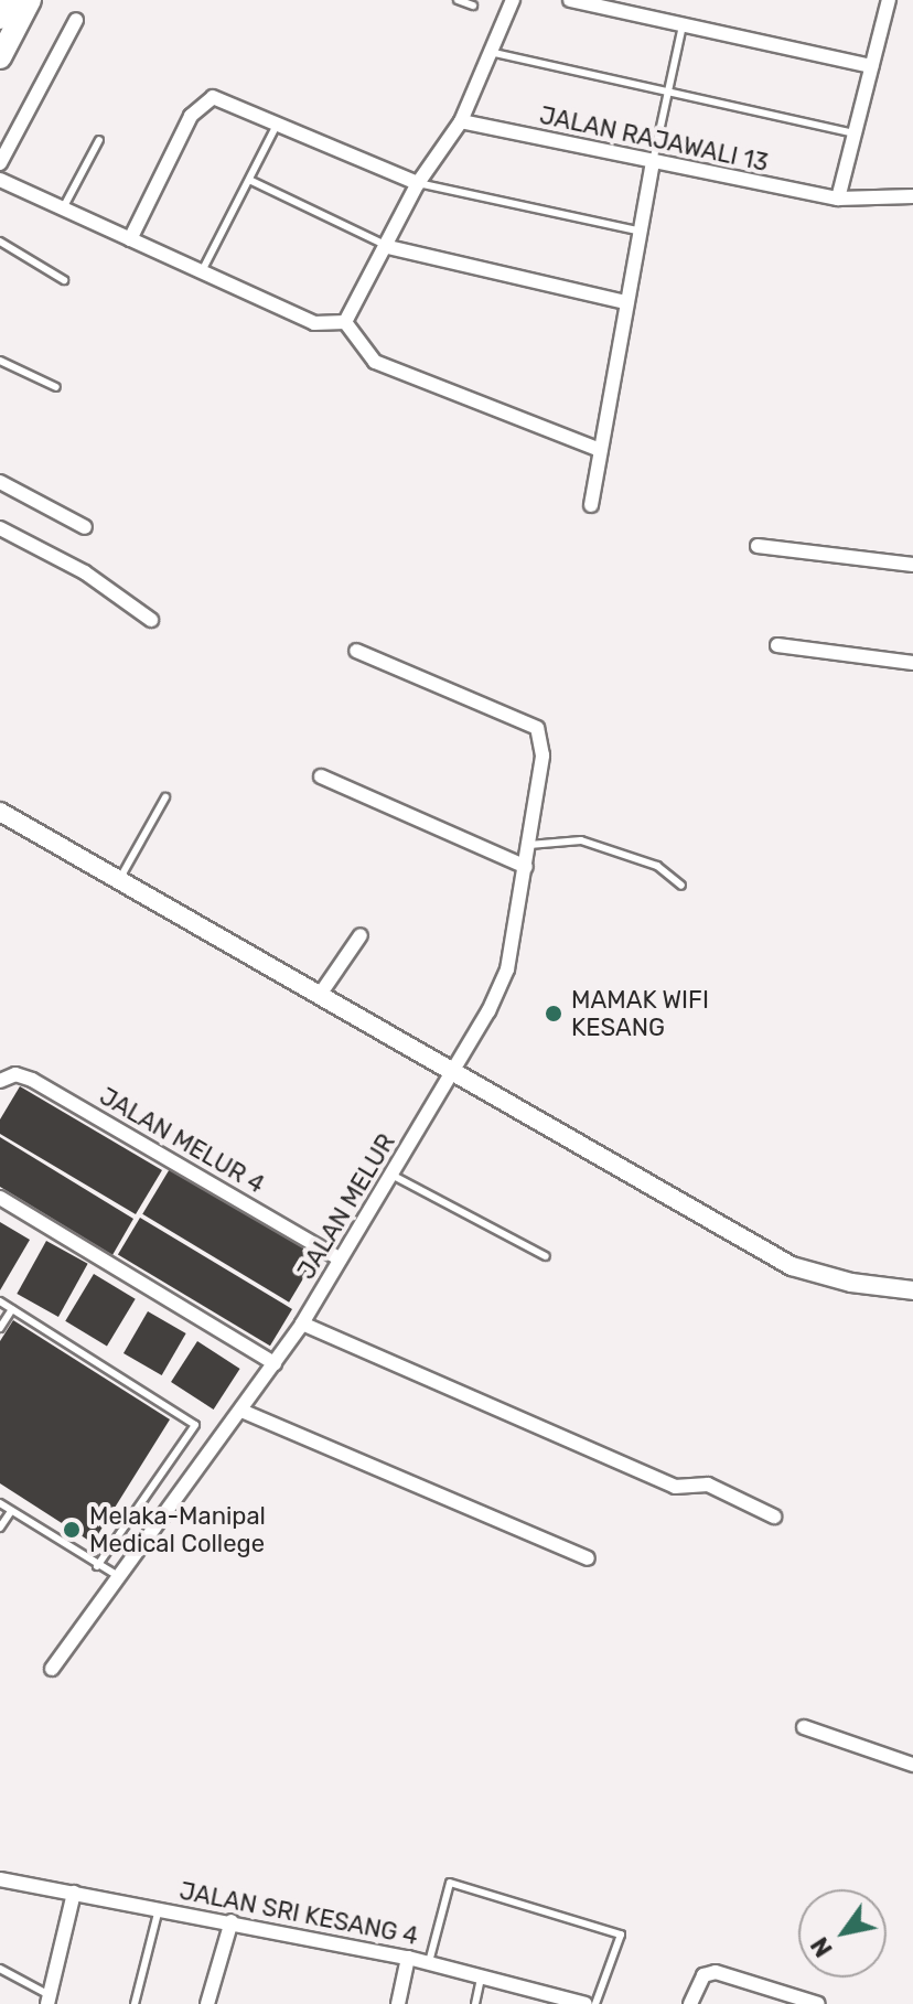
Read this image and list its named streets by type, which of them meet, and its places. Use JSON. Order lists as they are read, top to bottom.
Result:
{
  "streets": {
    "street": [
      "JALAN RAJAWALI 13",
      "JALAN MELUR 4",
      "JALAN MELUR",
      "JALAN SRI KESANG 4"
    ]
  },
  "crossings": [
    ["JALAN MELUR 4", "JALAN MELUR"]
  ],
  "places": ["MAMAK WIFI KESANG", "Melaka-Manipal Medical College"],
  "north": "bottom left"
}
